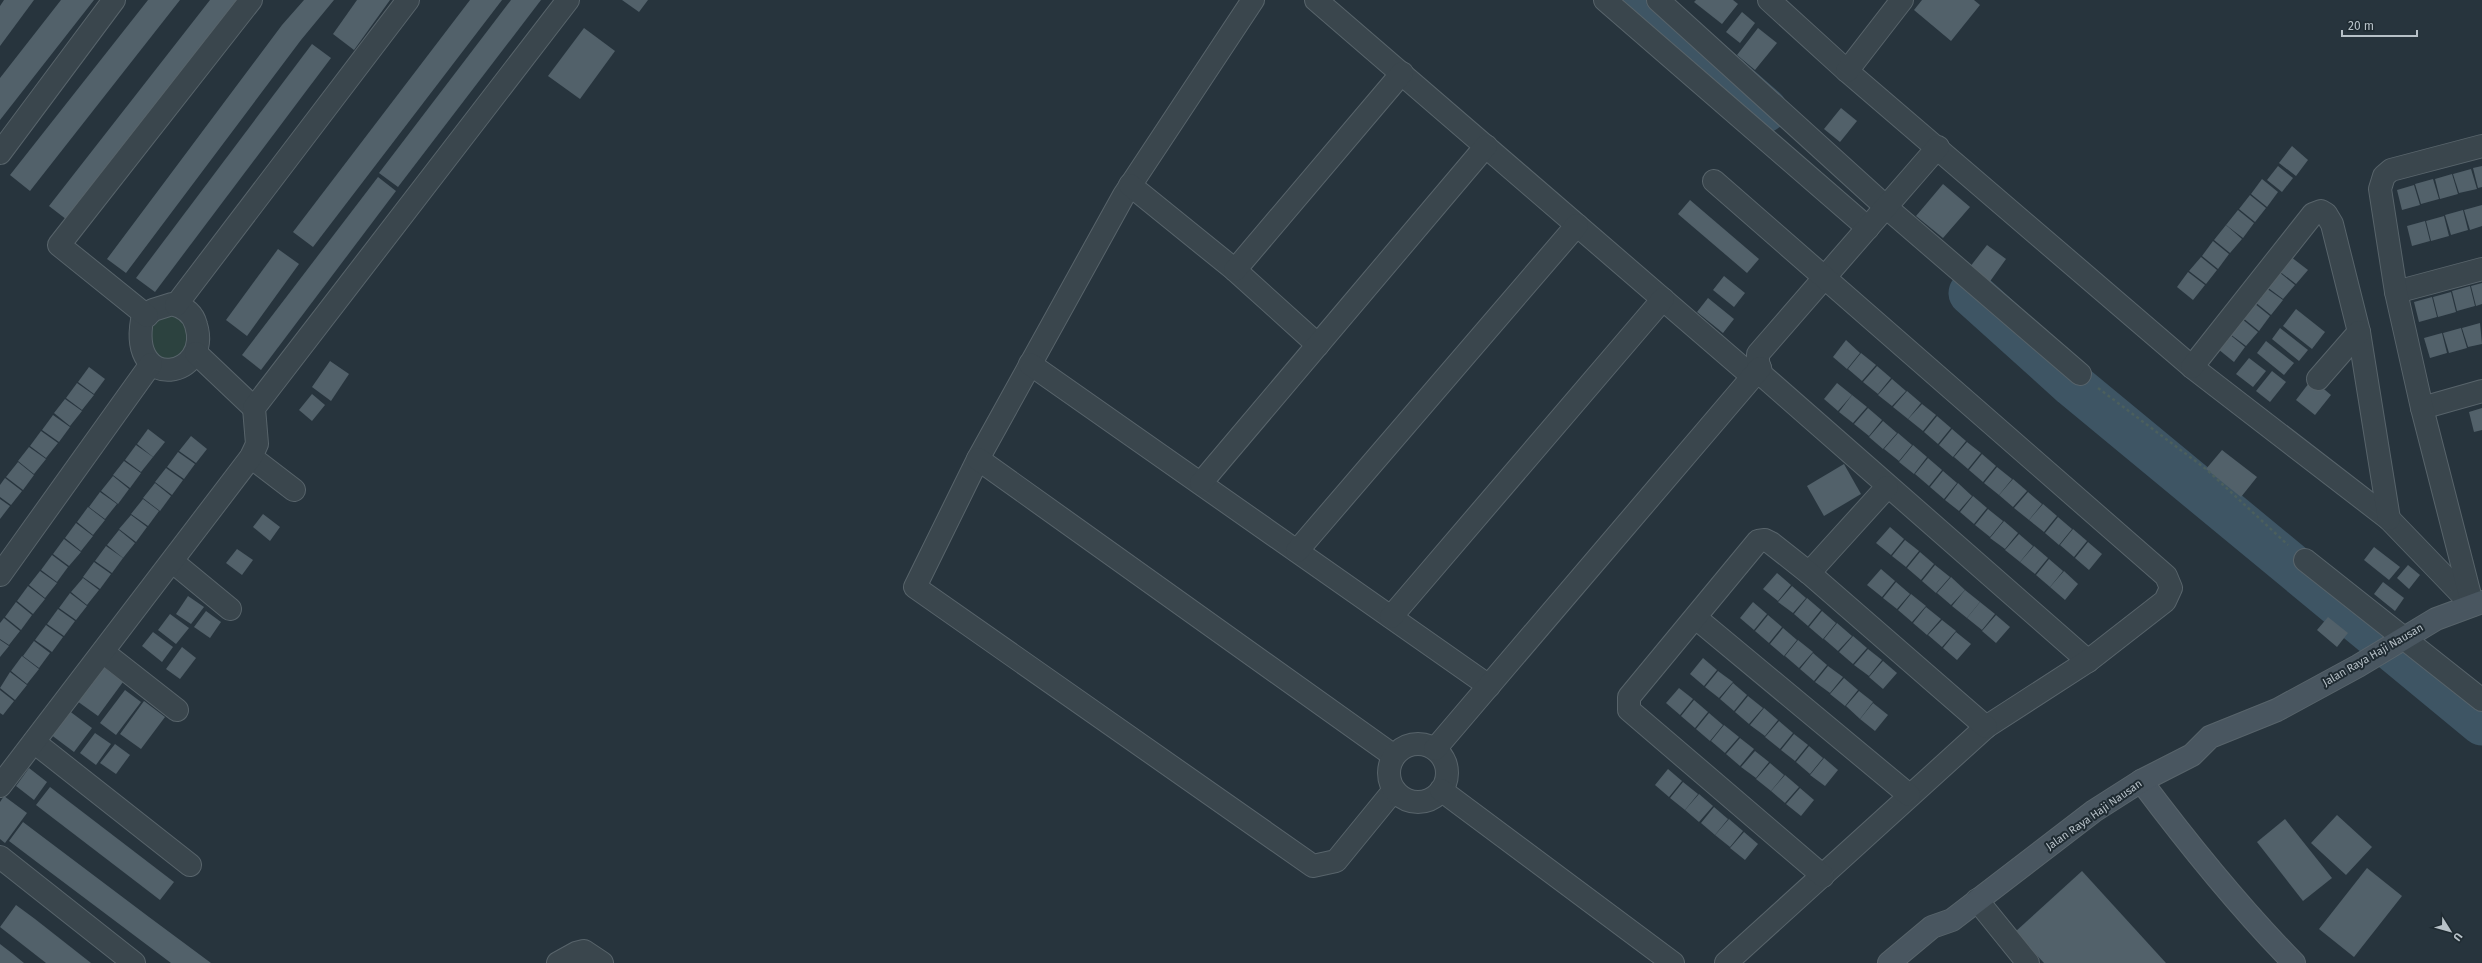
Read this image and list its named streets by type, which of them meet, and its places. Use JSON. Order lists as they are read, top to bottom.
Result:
{
  "streets": {
    "street": ["Jalan Raya Haji Nausan"]
  },
  "scale_bar": "20 m",
  "north": "bottom right"
}
